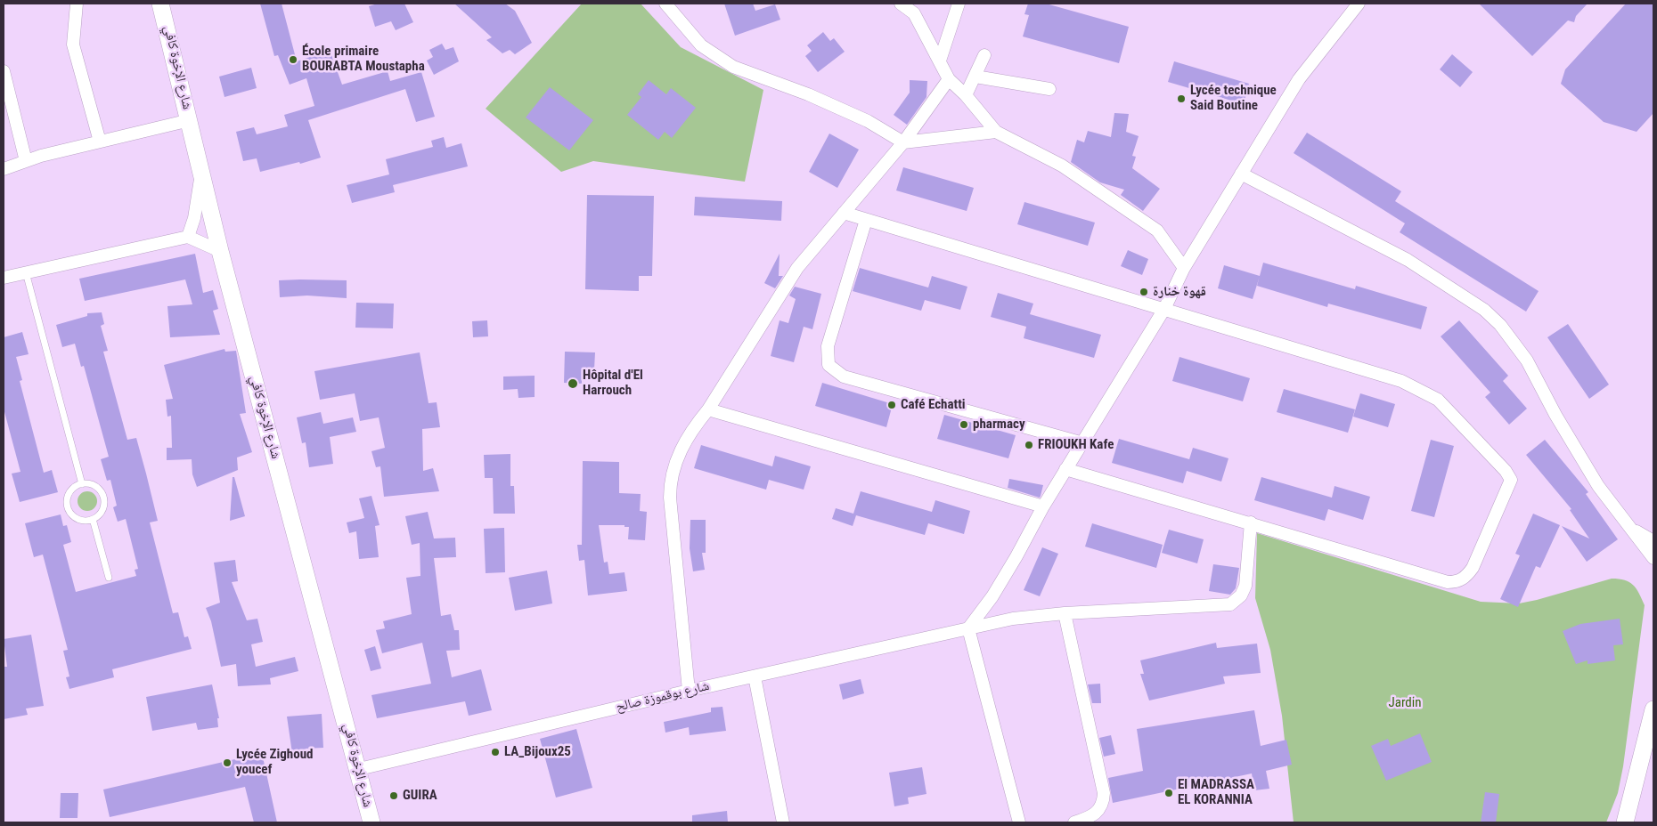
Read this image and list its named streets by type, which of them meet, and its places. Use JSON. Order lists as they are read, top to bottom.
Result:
{
  "streets": {
    "main road": ["شارع الإخوة كافي"],
    "street": ["شارع بوقموزة صالح"]
  },
  "crossings": [
    ["شارع الإخوة كافي", "شارع بوقموزة صالح"]
  ],
  "parks": ["Jardin"],
  "places": [
    "École primaire BOURABTA Moustapha",
    "Lycée technique Said Boutine",
    "قهوة خنارة",
    "Hôpital d'El Harrouch",
    "Café Echatti",
    "pharmacy",
    "FRIOUKH Kafe",
    "LA_Bijoux25",
    "Lycée Zighoud youcef",
    "El MADRASSA EL KORANNIA",
    "GUIRA"
  ]
}
